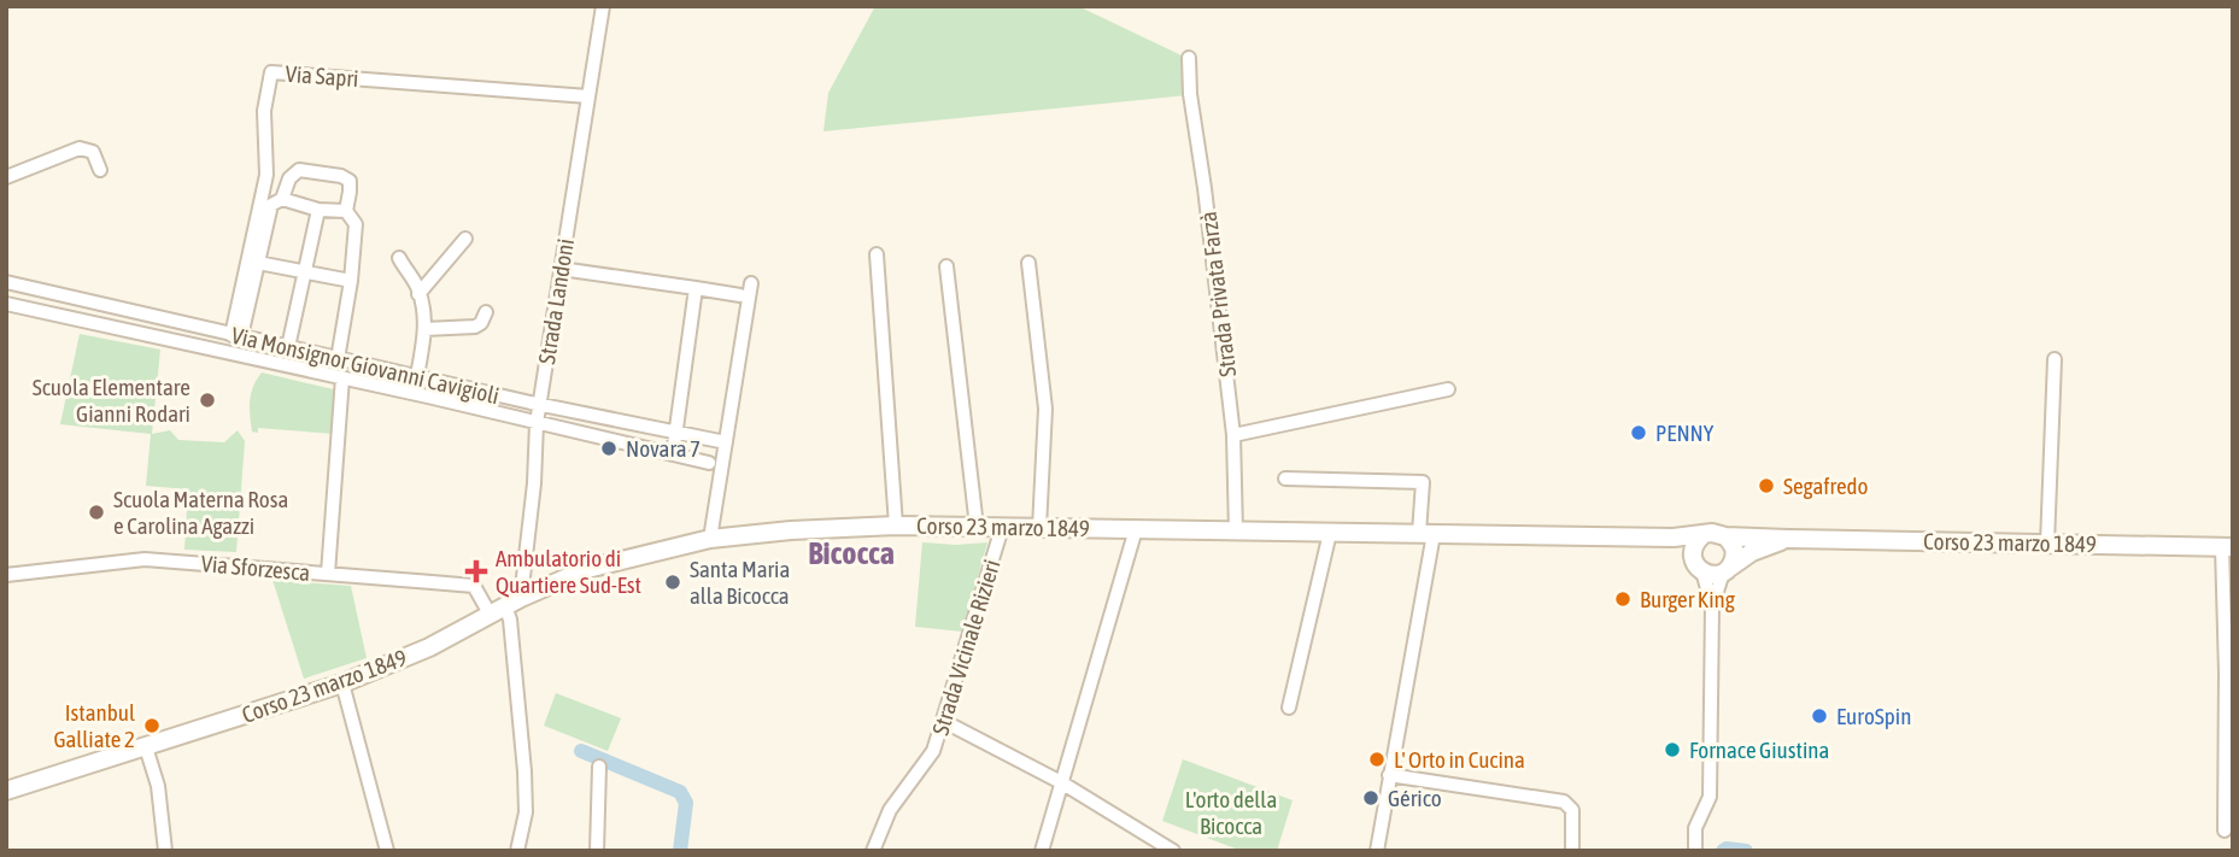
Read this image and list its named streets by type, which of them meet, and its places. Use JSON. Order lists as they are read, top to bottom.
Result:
{
  "streets": {
    "main road": ["Corso 23 marzo 1849"],
    "street": [
      "Via Sapri",
      "Strada Privata Farzà",
      "Strada Landoni",
      "Via Monsignor Giovanni Cavigioli",
      "Via Sforzesca",
      "Strada Vicinale Rizieri"
    ]
  },
  "crossings": [
    ["Via Sapri", "Strada Landoni"],
    ["Via Sapri", "Via Monsignor Giovanni Cavigioli"],
    ["Strada Privata Farzà", "Corso 23 marzo 1849"],
    ["Strada Landoni", "Via Monsignor Giovanni Cavigioli"],
    ["Strada Landoni", "Corso 23 marzo 1849"],
    ["Strada Landoni", "Via Sforzesca"],
    ["Corso 23 marzo 1849", "Via Sforzesca"],
    ["Corso 23 marzo 1849", "Strada Vicinale Rizieri"]
  ],
  "districts": ["Bicocca"],
  "parks": ["L'orto della Bicocca"],
  "places": {
    "other": [
      "Scuola Elementare Gianni Rodari",
      "PENNY",
      "Novara 7",
      "Segafredo",
      "Scuola Materna Rosa e Carolina Agazzi",
      "Santa Maria alla Bicocca",
      "Burger King",
      "EuroSpin",
      "Istanbul Galliate 2",
      "Fornace Giustina",
      "L' Orto in Cucina",
      "Gérico"
    ],
    "health": ["Ambulatorio di Quartiere Sud-Est"]
  }
}
